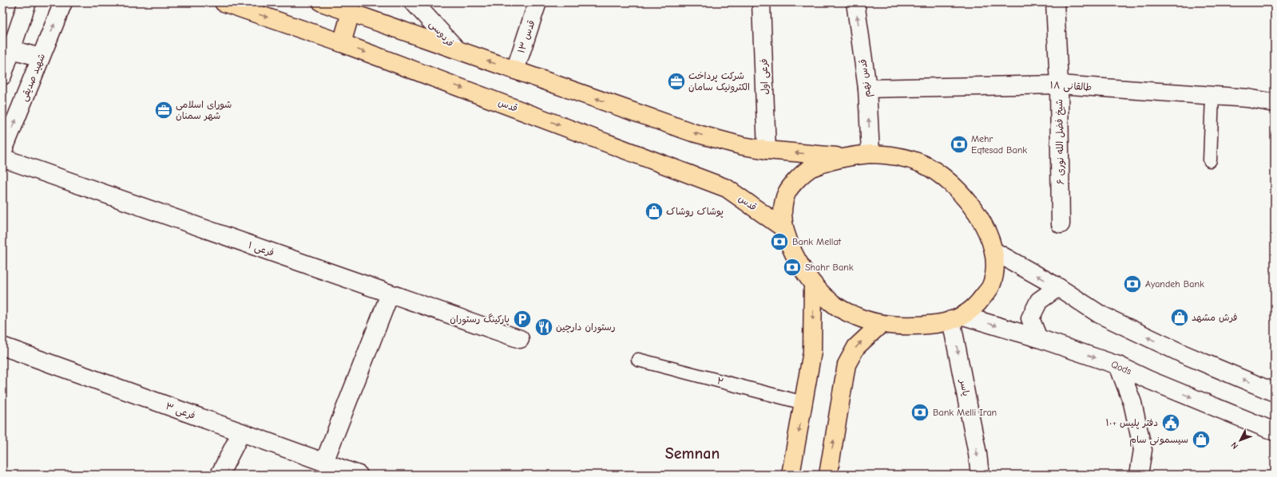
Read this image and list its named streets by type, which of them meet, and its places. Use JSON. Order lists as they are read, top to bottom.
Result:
{
  "streets": {
    "main road": ["قدس"],
    "street": [
      "فردوسی",
      "قدس ۱۳",
      "فرعی اول",
      "شهید صدیقی",
      "قدس نهم",
      "طالقانی ۱۸",
      "شیخ فضل الله نوری ۶",
      "فرعی ۱",
      "Qods",
      "یاسر",
      "فرعی ۳"
    ],
    "lane": ["۲"]
  },
  "crossings": [
    ["قدس نهم", "طالقانی ۱۸"],
    ["طالقانی ۱۸", "شیخ فضل الله نوری ۶"],
    ["Qods", "یاسر"]
  ],
  "one_way": ["قدس نهم", "یاسر"],
  "districts": ["Semnan"],
  "places": {
    "office": ["شرکت پرداخت الکترونیک سامان", "شورای اسلامی شهر سمنان"],
    "bank": [
      "Mehr Eqtesad Bank",
      "Bank Mellat",
      "Shahr Bank",
      "Ayandeh Bank",
      "Bank Melli Iran"
    ],
    "shop": ["پوشاک روشاک", "فرش مشهد", "سیسمونی سام"],
    "parking": ["پارکینگ رستوران"],
    "restaurant": ["رستوران دارچین"],
    "public building": ["دفتر پلیس +۱۰"]
  },
  "north": "bottom left"
}
